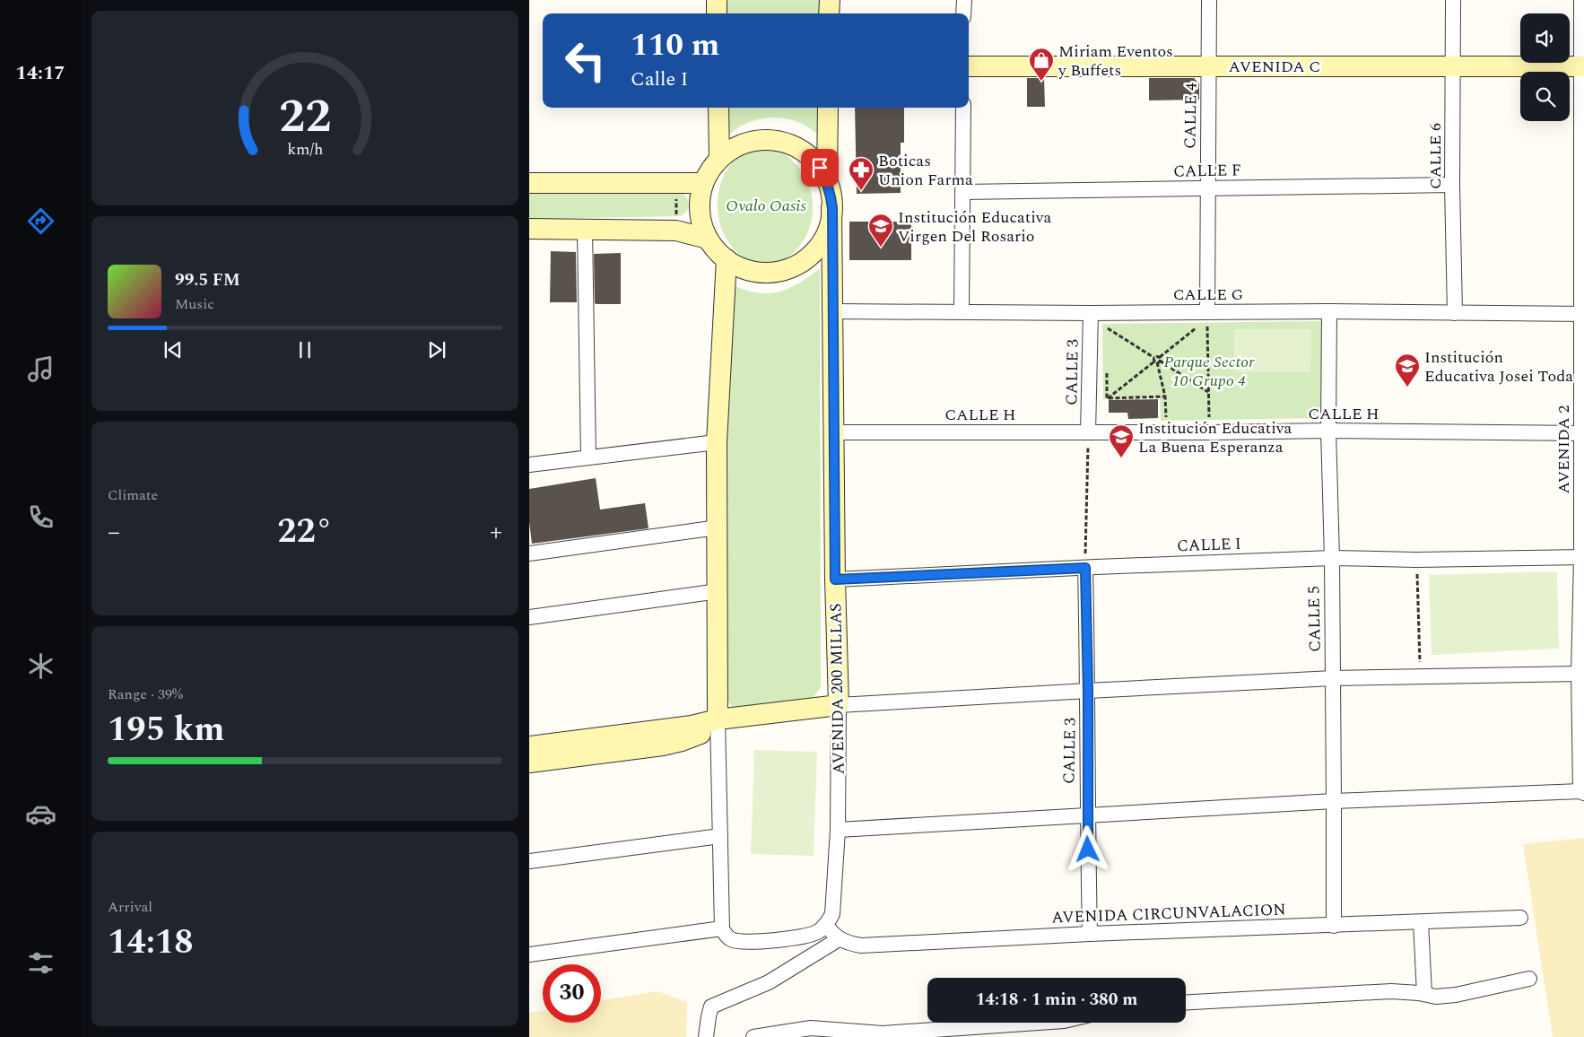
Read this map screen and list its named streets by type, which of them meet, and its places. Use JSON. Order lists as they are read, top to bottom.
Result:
{
  "streets": {
    "street": [
      "AVENIDA C",
      "CALLE 4",
      "CALLE 6",
      "CALLE F",
      "CALLE G",
      "CALLE 3",
      "CALLE H",
      "AVENIDA 2",
      "CALLE I",
      "CALLE 5",
      "AVENIDA 200 MILLAS",
      "AVENIDA CIRCUNVALACION"
    ]
  },
  "crossings": [
    ["AVENIDA C", "CALLE 4"],
    ["AVENIDA C", "CALLE 6"],
    ["AVENIDA C", "AVENIDA 2"],
    ["CALLE 4", "CALLE F"],
    ["CALLE 4", "CALLE G"],
    ["CALLE 6", "CALLE F"],
    ["CALLE 6", "CALLE G"],
    ["CALLE G", "CALLE 3"],
    ["CALLE G", "AVENIDA 2"],
    ["CALLE G", "CALLE 5"],
    ["CALLE G", "AVENIDA 200 MILLAS"],
    ["CALLE 3", "CALLE H"],
    ["CALLE 3", "CALLE I"],
    ["CALLE 3", "AVENIDA CIRCUNVALACION"],
    ["CALLE H", "AVENIDA 2"],
    ["CALLE H", "CALLE 5"],
    ["CALLE H", "AVENIDA 200 MILLAS"],
    ["AVENIDA 2", "CALLE I"],
    ["CALLE I", "CALLE 5"],
    ["CALLE I", "AVENIDA 200 MILLAS"],
    ["CALLE 5", "AVENIDA CIRCUNVALACION"]
  ],
  "parks": ["Ovalo Oasis", "Parque Sector 10 Grupo 4"],
  "places": {
    "shop": ["Miriam Eventos y Buffets"],
    "pharmacy": ["Boticas Union Farma"],
    "school or university": ["Institución Educativa Virgen Del Rosario", "Institución Educativa Josei Toda", "Institución Educativa La Buena Esperanza"]
  },
  "page": {
    "tabs": "14:17",
    "turn": ["110 m", "Calle I"],
    "song": ["99.5 FM", "Music"],
    "tile": [
      "Climate",
      ["Range · 39%", "195 km"],
      ["Arrival", "14:18"]
    ],
    "heat": ["−", "22°", "+"],
    "limit": "30",
    "trip": "14:18 · 1 min · 380 m",
    "gauge": ["22", "km/h"]
  }
}
